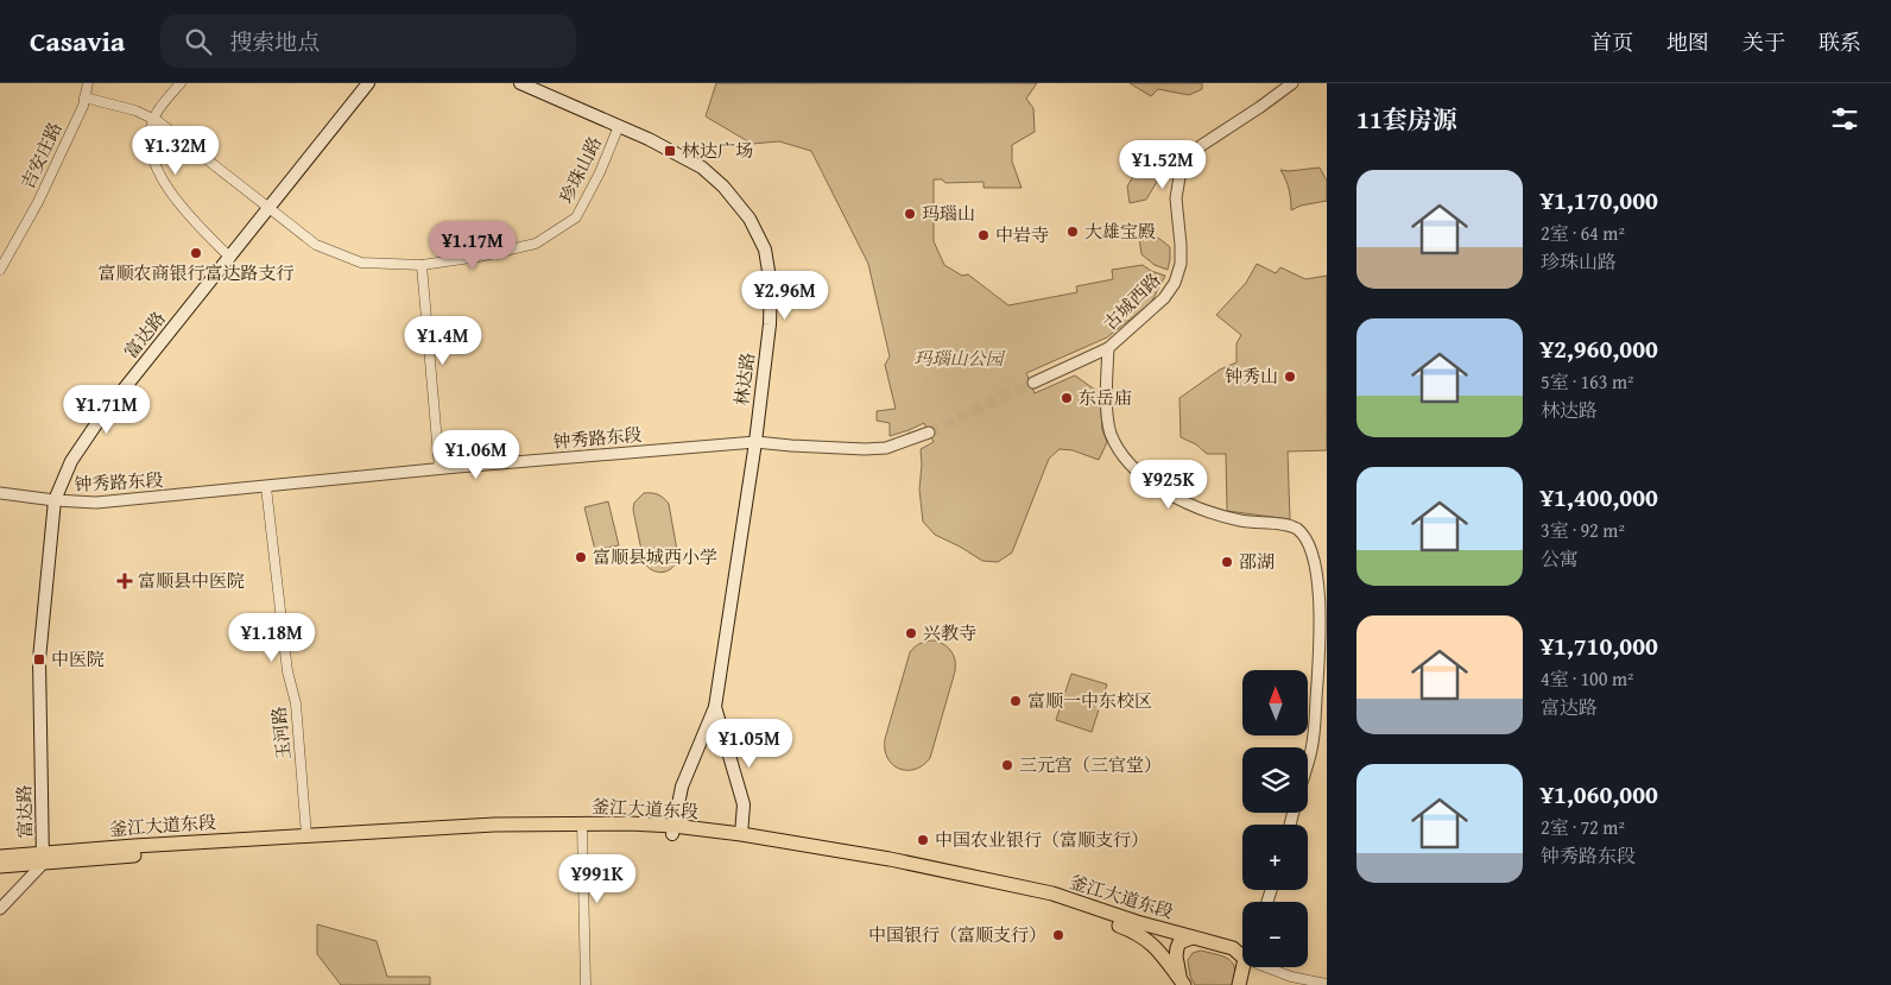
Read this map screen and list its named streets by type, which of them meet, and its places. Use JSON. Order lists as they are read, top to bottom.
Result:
{
  "streets": {
    "main road": ["富达路", "林达路", "釜江大道东段"],
    "street": [
      "吉安庄路",
      "珍珠山路",
      "古城西路",
      "钟秀路东段",
      "玉河路"
    ]
  },
  "crossings": [
    ["吉安庄路", "珍珠山路"],
    ["珍珠山路", "富达路"],
    ["珍珠山路", "林达路"],
    ["富达路", "钟秀路东段"],
    ["富达路", "釜江大道东段"],
    ["林达路", "钟秀路东段"],
    ["钟秀路东段", "玉河路"],
    ["玉河路", "釜江大道东段"]
  ],
  "parks": ["玛瑙山公园"],
  "places": {
    "transit": ["林达广场", "中医院"],
    "other": [
      "玛瑙山",
      "大雄宝殿",
      "中岩寺",
      "富顺农商银行富达路支行",
      "钟秀山",
      "东岳庙",
      "富顺县城西小学",
      "邵湖",
      "兴教寺",
      "富顺一中东校区",
      "三元宫（三官堂）",
      "中国农业银行（富顺支行）",
      "中国银行（富顺支行）"
    ],
    "health": ["富顺县中医院"]
  },
  "north": "top",
  "page": {
    "header": "Casavia",
    "search": "搜索地点",
    "nav": [
      "首页",
      "地图",
      "关于",
      "联系"
    ],
    "heading": "11套房源",
    "price": [
      "¥1.32M",
      "¥1.52M",
      "¥1.17M",
      "¥2.96M",
      "¥1.4M",
      "¥1.71M",
      "¥1.06M",
      "¥925K",
      "¥1.18M",
      "¥1.05M",
      "¥991K"
    ],
    "list": [
      {
        "name": "¥1,170,000",
        "note": "2室 · 64 m² · 珍珠山路"
      },
      {
        "name": "¥2,960,000",
        "note": "5室 · 163 m² · 林达路"
      },
      {
        "name": "¥1,400,000",
        "note": "3室 · 92 m² · 公寓"
      },
      {
        "name": "¥1,710,000",
        "note": "4室 · 100 m² · 富达路"
      },
      {
        "name": "¥1,060,000",
        "note": "2室 · 72 m² · 钟秀路东段"
      }
    ],
    "map_buttons": ["+", "−"]
  }
}
